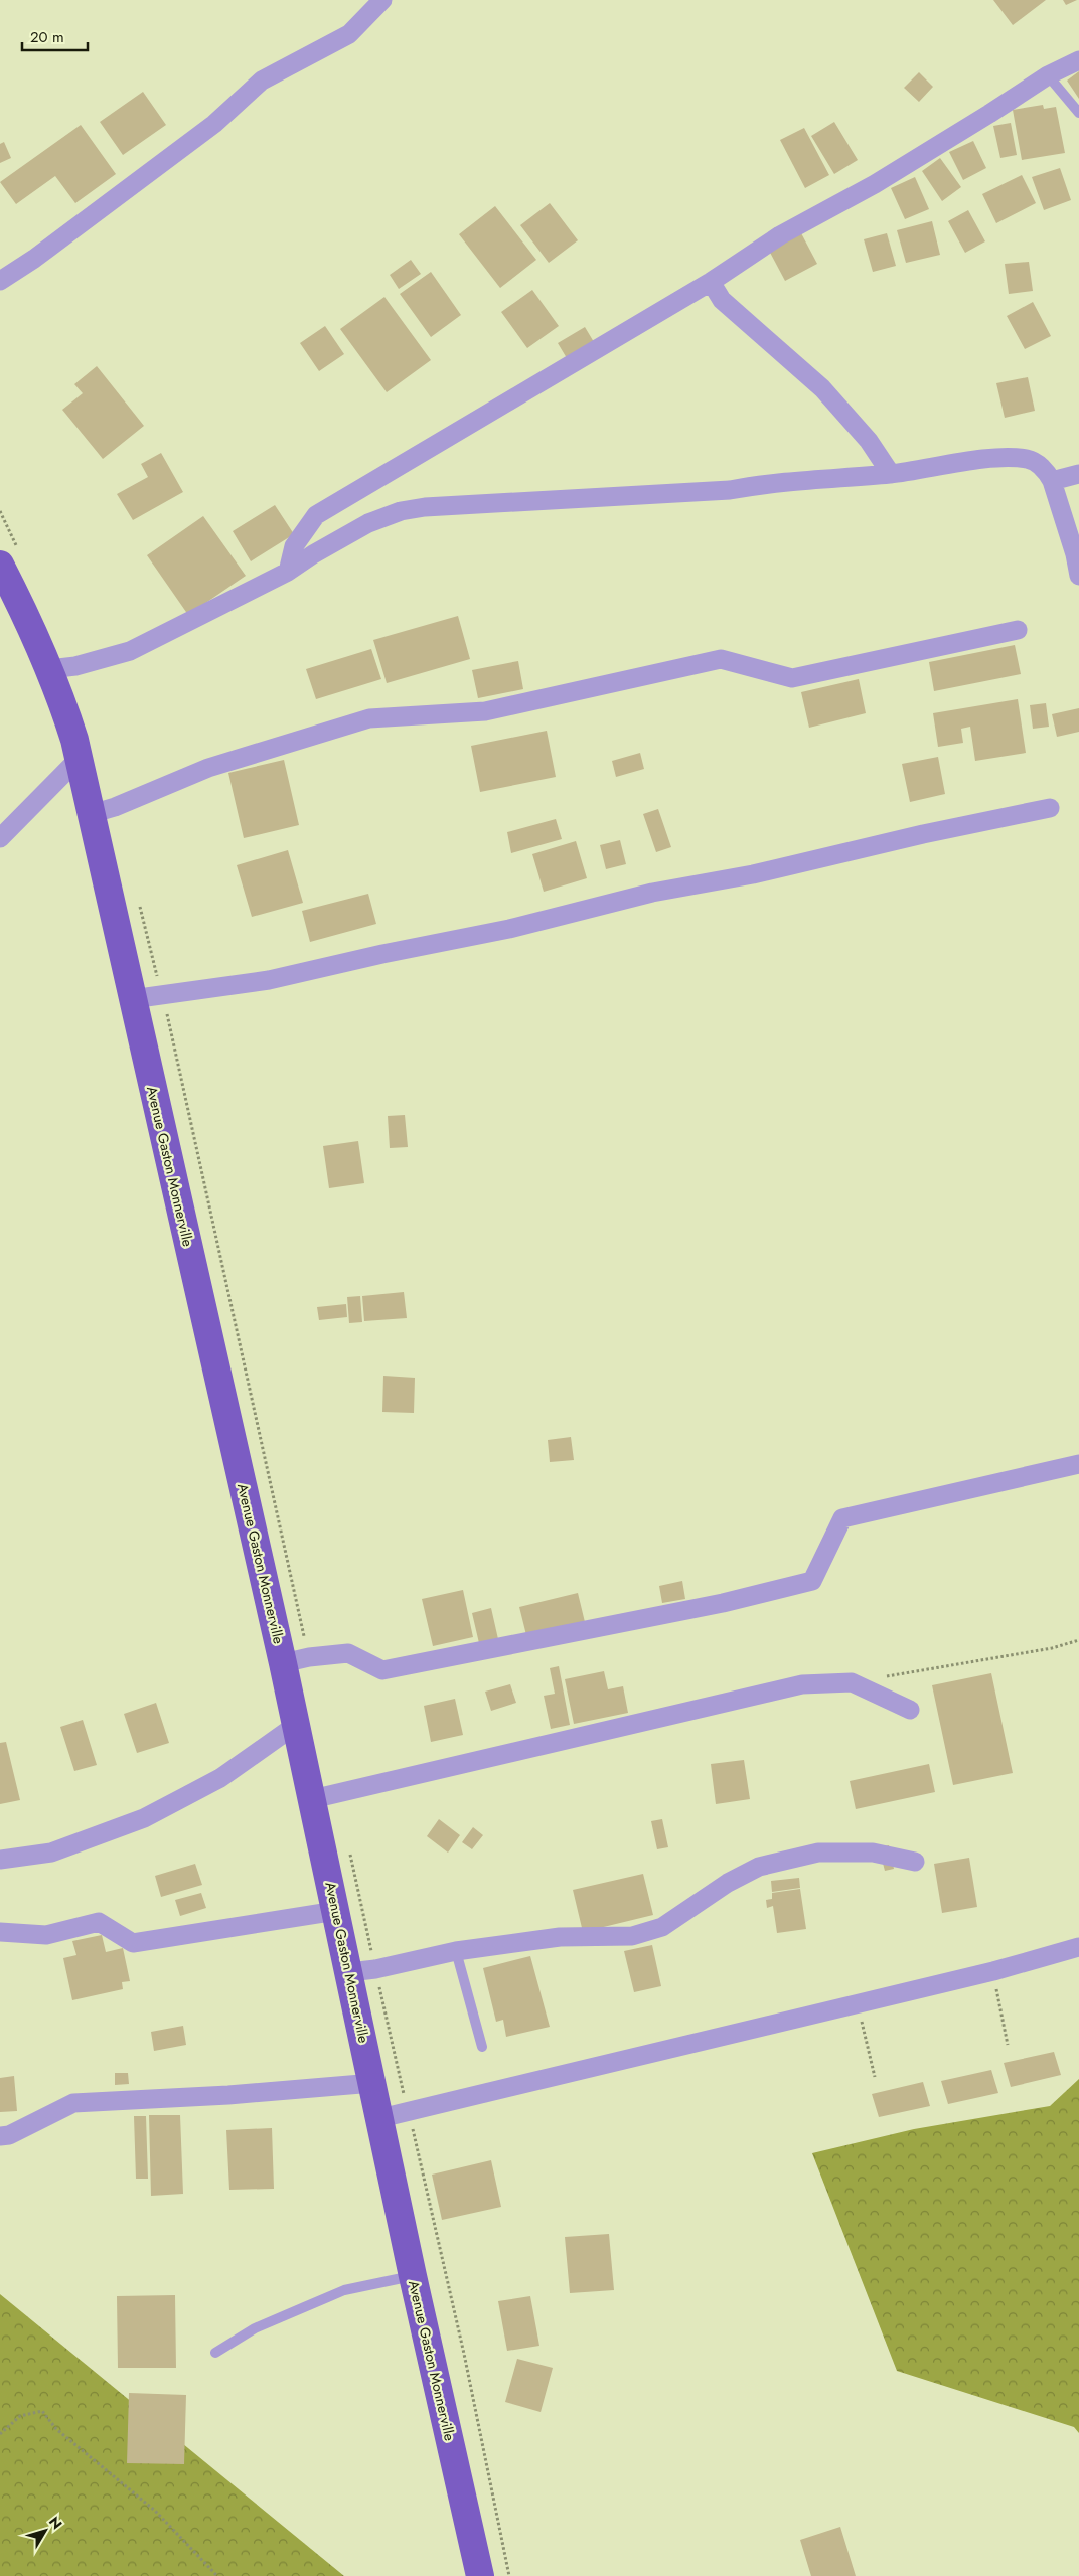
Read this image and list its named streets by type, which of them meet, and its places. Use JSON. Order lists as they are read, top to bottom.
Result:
{
  "streets": {
    "main road": ["Avenue Gaston Monnerville"]
  },
  "scale_bar": "20 m",
  "north": "top right"
}
